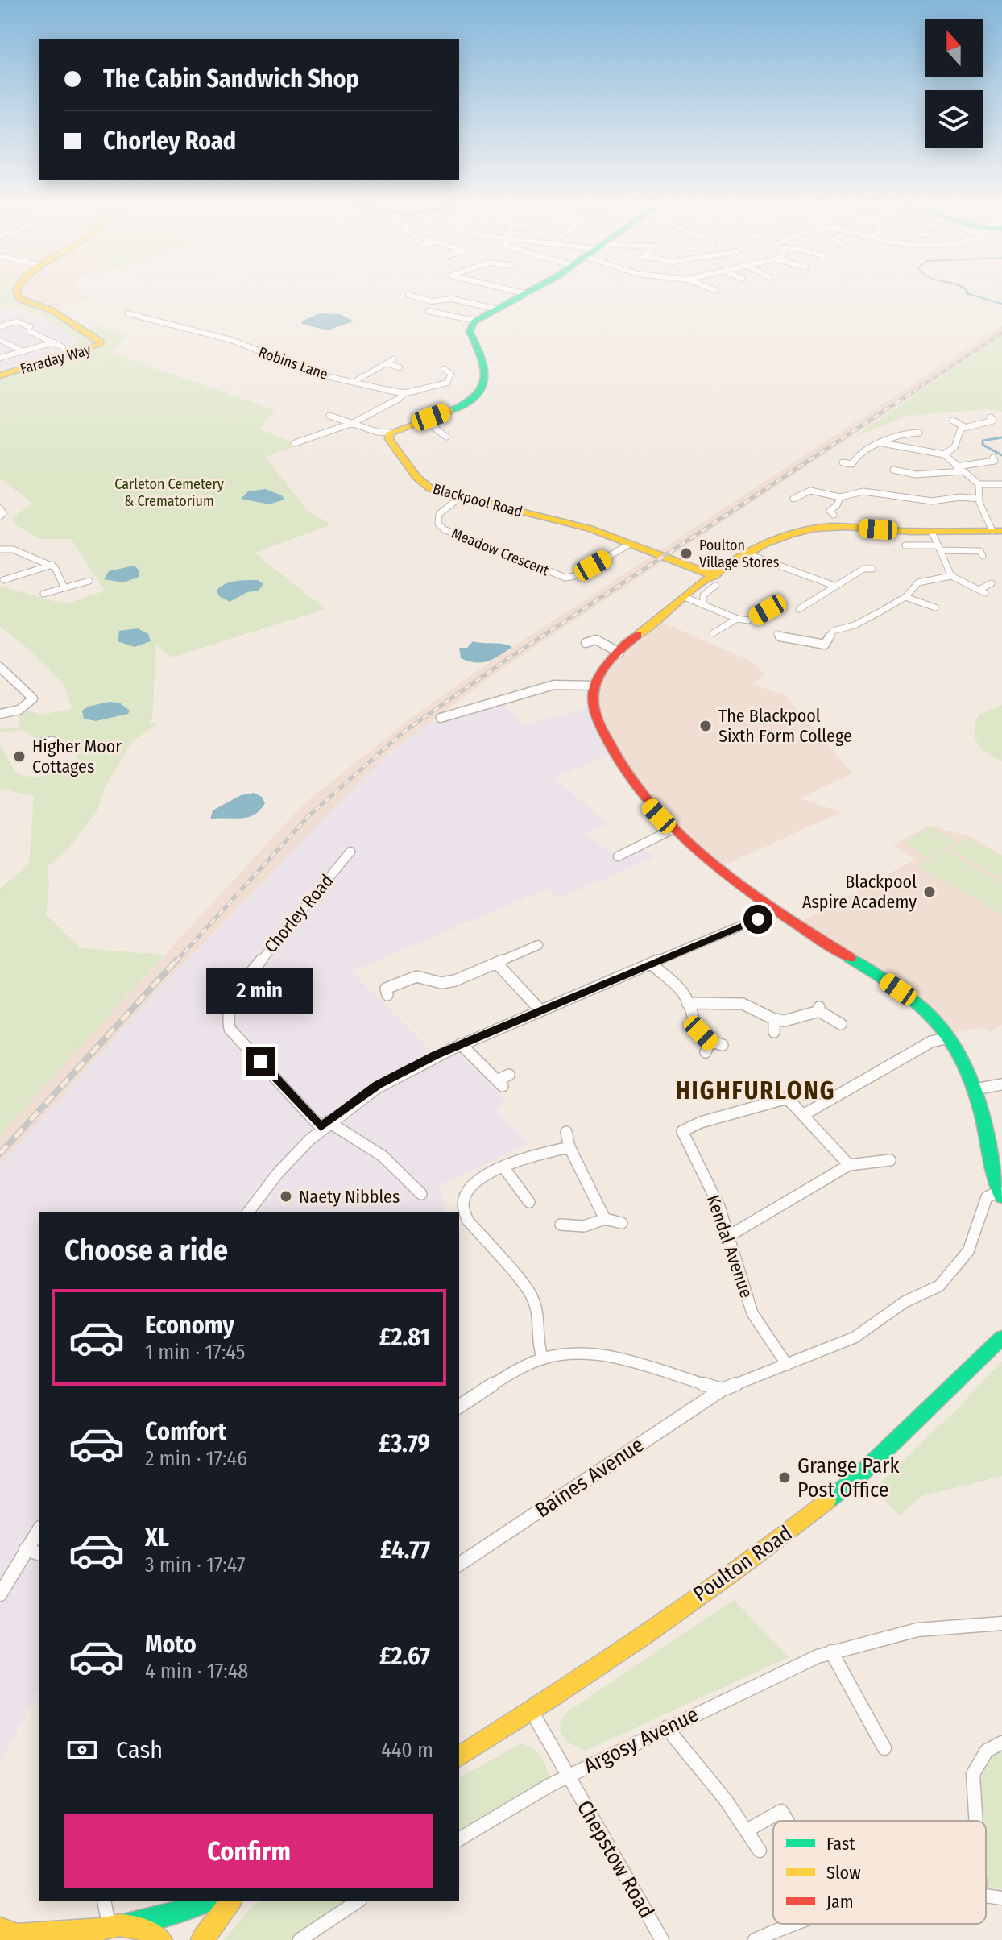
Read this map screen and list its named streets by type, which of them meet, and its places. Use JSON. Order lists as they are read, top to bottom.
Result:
{
  "streets": {
    "main road": ["Faraday Way", "Blackpool Road", "Poulton Road"],
    "street": [
      "Robins Lane",
      "Meadow Crescent",
      "Chorley Road",
      "Kendal Avenue",
      "Baines Avenue",
      "Argosy Avenue",
      "Chepstow Road"
    ]
  },
  "crossings": [
    ["Blackpool Road", "Meadow Crescent"],
    ["Kendal Avenue", "Baines Avenue"],
    ["Poulton Road", "Chepstow Road"],
    ["Argosy Avenue", "Chepstow Road"]
  ],
  "districts": ["HIGHFURLONG"],
  "parks": ["Carleton Cemetery & Crematorium"],
  "places": [
    "Poulton Village Stores",
    "The Blackpool Sixth Form College",
    "Higher Moor Cottages",
    "Blackpool Aspire Academy",
    "Naety Nibbles",
    "Grange Park Post Office"
  ],
  "legend": ["Fast", "Slow", "Jam"],
  "north": "top",
  "page": {
    "banner": ["The Cabin Sandwich Shop", "Chorley Road"],
    "bubble": "2 min",
    "heading": "Choose a ride",
    "list": [
      {
        "name": "Economy",
        "note": "1 min · 17:45",
        "value": "£2.81"
      },
      {
        "name": "Comfort",
        "note": "2 min · 17:46",
        "value": "£3.79"
      },
      {
        "name": "XL",
        "note": "3 min · 17:47",
        "value": "£4.77"
      },
      {
        "name": "Moto",
        "note": "4 min · 17:48",
        "value": "£2.67"
      }
    ],
    "pay": ["Cash", "440 m"],
    "buttons": "Confirm"
  }
}
